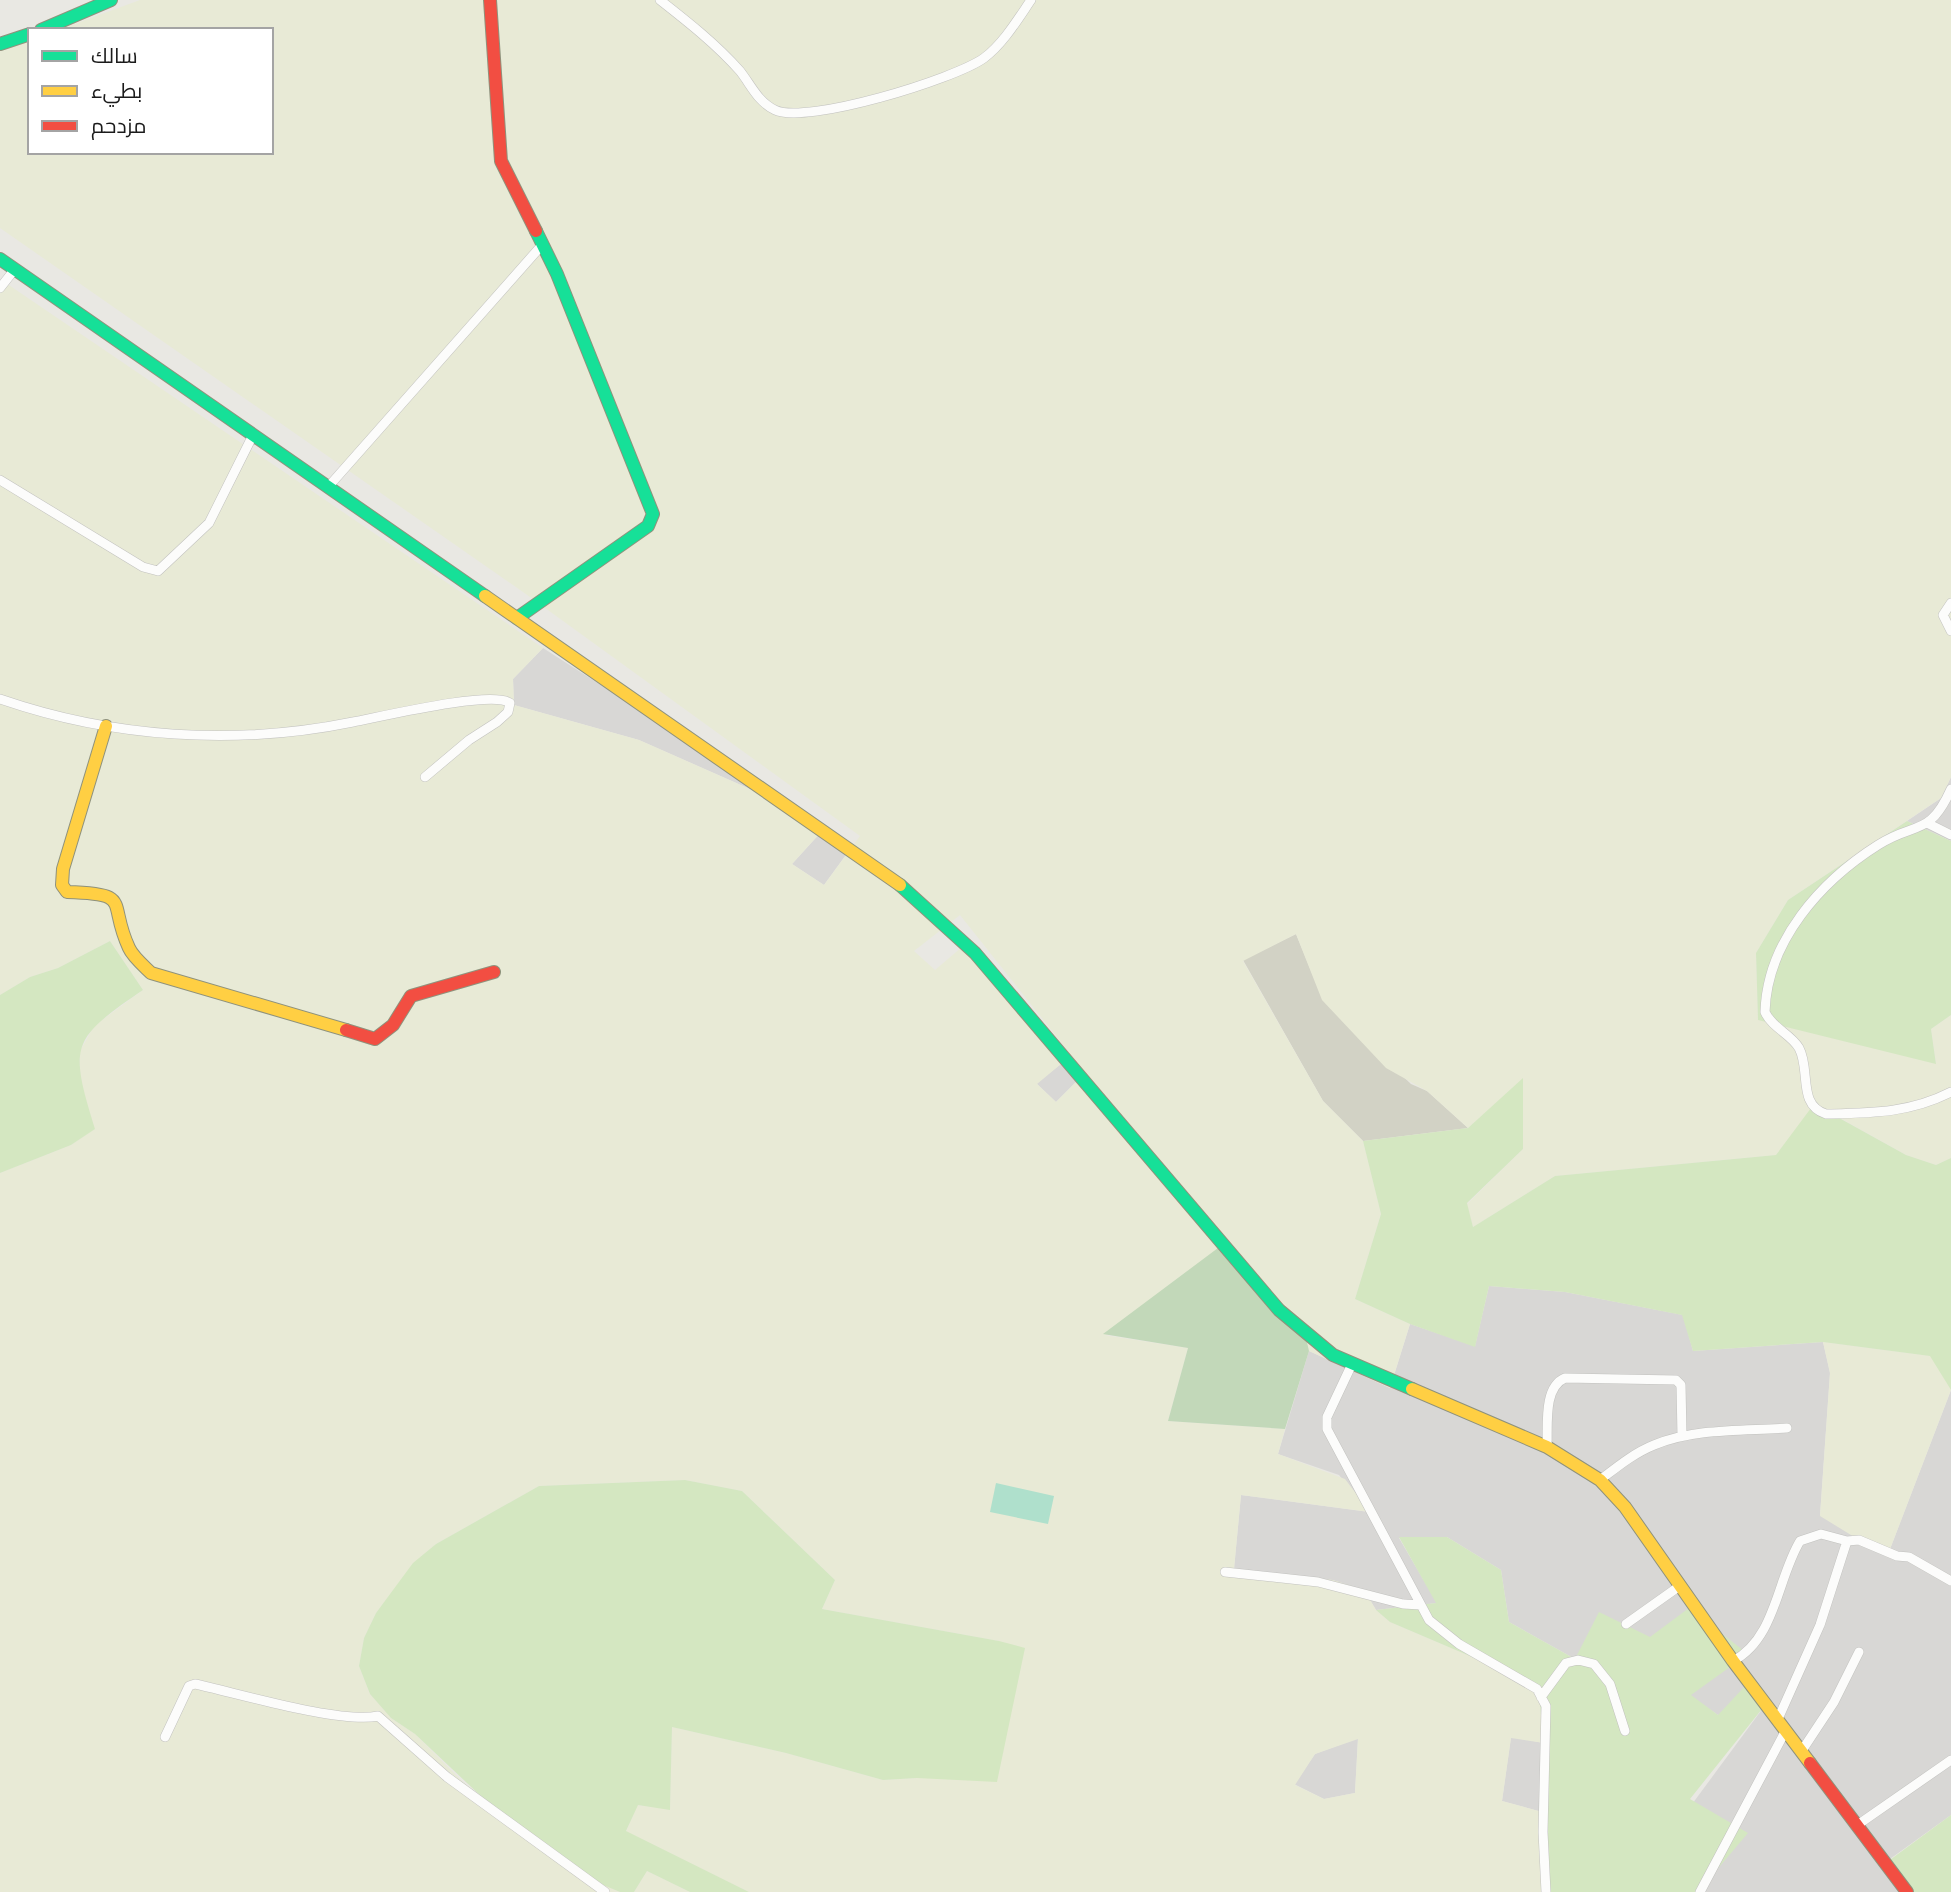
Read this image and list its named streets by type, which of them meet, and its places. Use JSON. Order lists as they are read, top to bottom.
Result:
{
  "legend": ["سالك", "بطيء", "مزدحم"]
}
